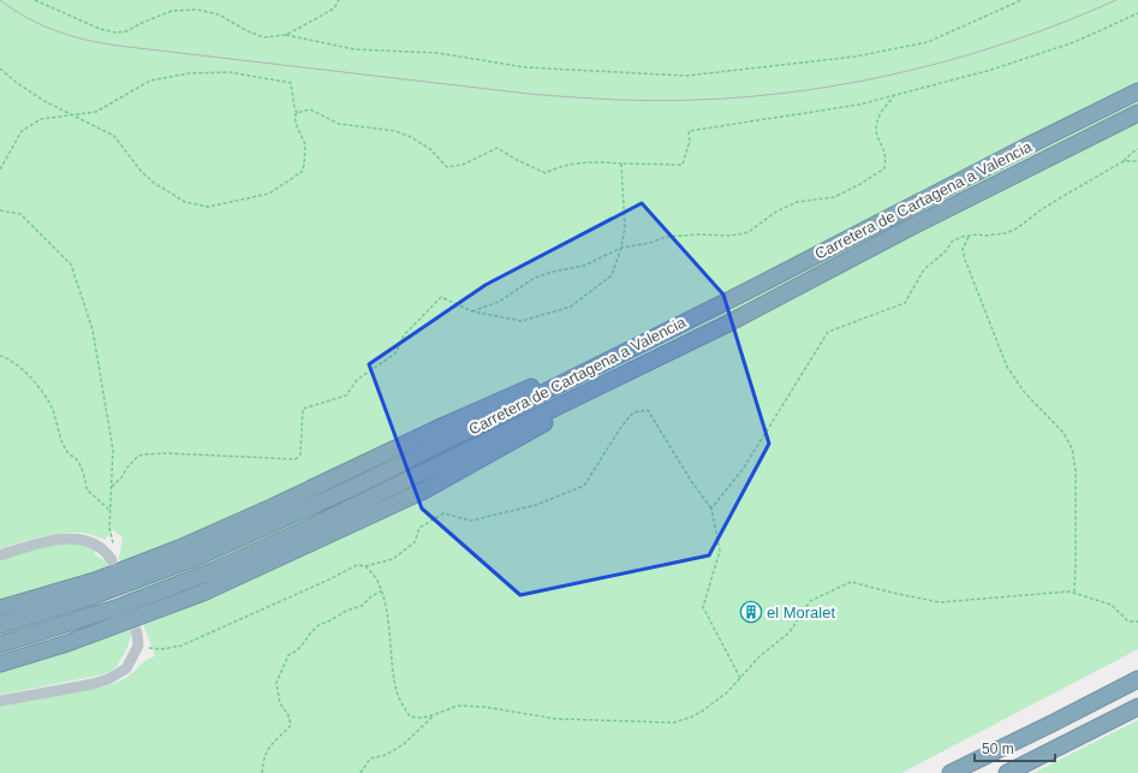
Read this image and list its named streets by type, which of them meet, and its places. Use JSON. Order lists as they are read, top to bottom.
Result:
{
  "streets": {
    "highway": ["Carretera de Cartagena a Valencia"]
  },
  "places": {
    "building": ["el Moralet"]
  },
  "scale_bar": "50 m"
}
